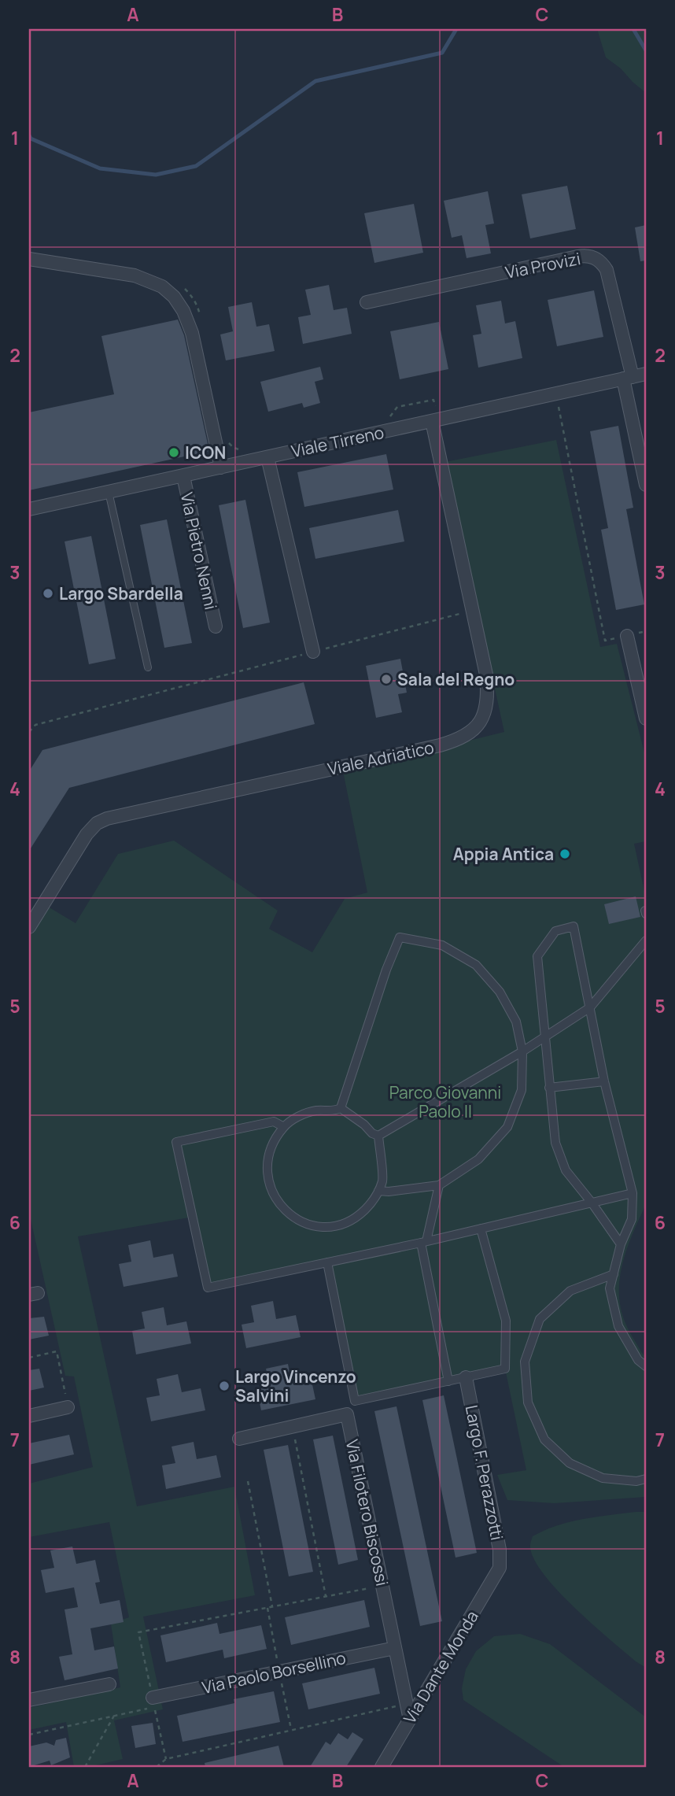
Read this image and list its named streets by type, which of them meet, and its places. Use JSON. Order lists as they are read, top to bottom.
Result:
{
  "streets": {
    "street": [
      "Via Provizi",
      "Viale Tirreno",
      "Via Pietro Nenni",
      "Viale Adriatico",
      "Largo F. Perazzotti",
      "Via Filotero Biscossi",
      "Via Dante Monda",
      "Via Paolo Borsellino"
    ]
  },
  "crossings": [
    ["Via Provizi", "Viale Tirreno"],
    ["Viale Tirreno", "Via Pietro Nenni"],
    ["Viale Tirreno", "Viale Adriatico"],
    ["Largo F. Perazzotti", "Via Dante Monda"],
    ["Via Filotero Biscossi", "Via Dante Monda"],
    ["Via Filotero Biscossi", "Via Paolo Borsellino"]
  ],
  "parks": ["Parco Giovanni Paolo II"],
  "places": [
    "ICON",
    "Largo Sbardella",
    "Sala del Regno",
    "Appia Antica",
    "Largo Vincenzo Salvini"
  ],
  "grid": {
    "columns": ["A", "B", "C"],
    "rows": [
      "1",
      "2",
      "3",
      "4",
      "5",
      "6",
      "7",
      "8"
    ]
  }
}
